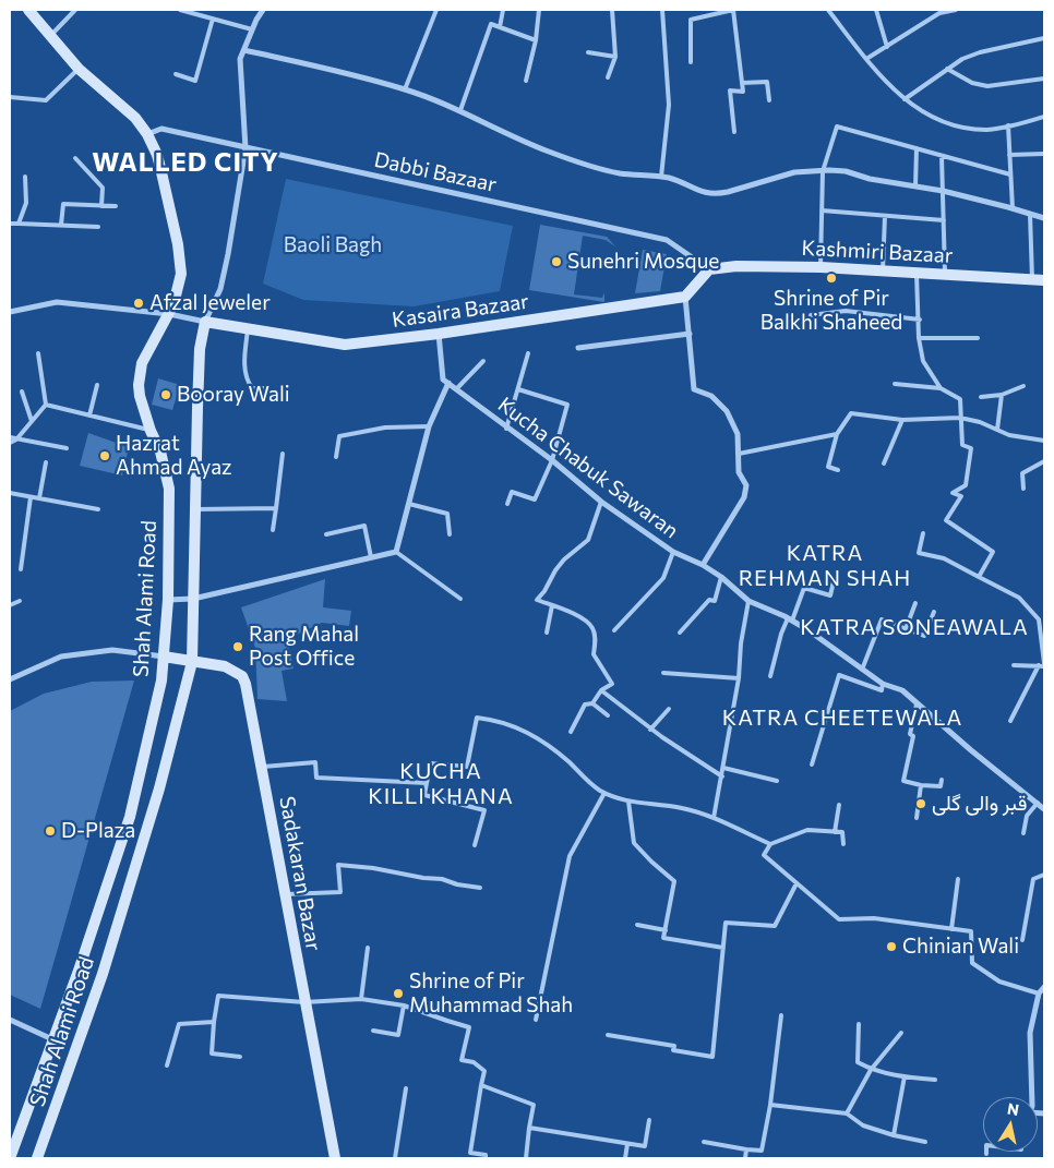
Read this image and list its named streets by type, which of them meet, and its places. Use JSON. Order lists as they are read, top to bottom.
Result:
{
  "streets": {
    "street": [
      "Dabbi Bazaar",
      "Kashmiri Bazaar",
      "Kasaira Bazaar",
      "Kucha Chabuk Sawaran",
      "Shah Alami Road",
      "Sadakaran Bazar"
    ]
  },
  "crossings": [
    ["Dabbi Bazaar", "Kashmiri Bazaar"],
    ["Dabbi Bazaar", "Shah Alami Road"],
    ["Kasaira Bazaar", "Shah Alami Road"],
    ["Shah Alami Road", "Sadakaran Bazar"]
  ],
  "districts": [
    "WALLED CITY",
    "KATRA REHMAN SHAH",
    "KATRA SONEAWALA",
    "KATRA CHEETEWALA",
    "KUCHA KILLI KHANA"
  ],
  "parks": ["Baoli Bagh"],
  "places": [
    "Sunehri Mosque",
    "Shrine of Pir Balkhi Shaheed",
    "Afzal Jeweler",
    "Booray Wali",
    "Hazrat Ahmad Ayaz",
    "Rang Mahal Post Office",
    "قبر والی گلی",
    "D-Plaza",
    "Chinian Wali",
    "Shrine of Pir Muhammad Shah"
  ],
  "north": "top"
}
